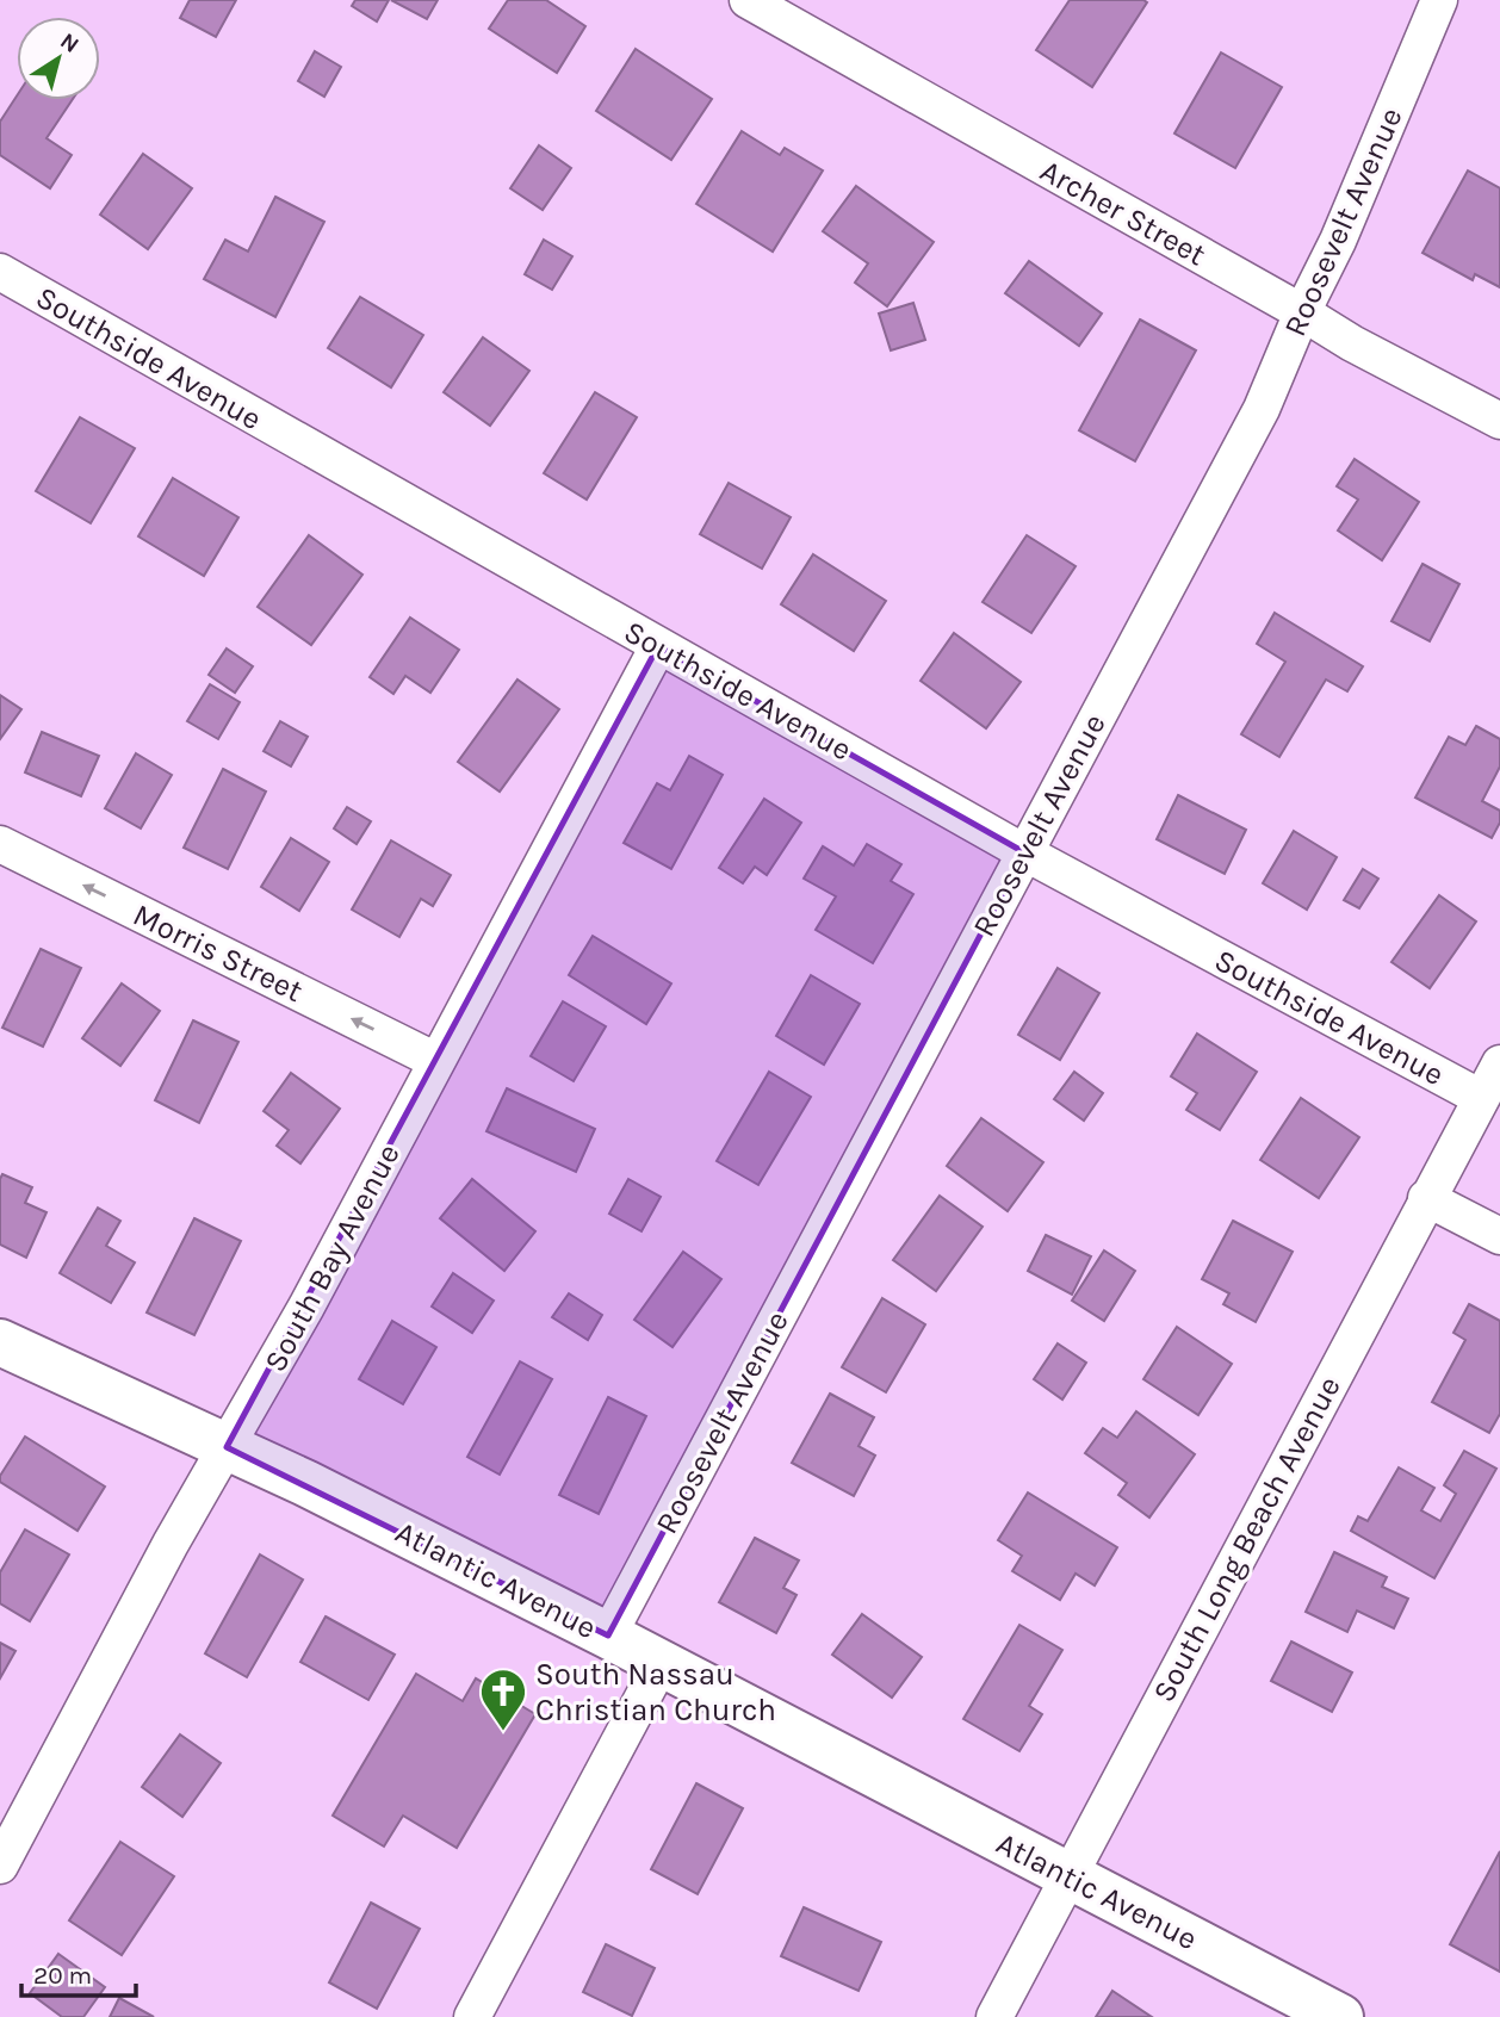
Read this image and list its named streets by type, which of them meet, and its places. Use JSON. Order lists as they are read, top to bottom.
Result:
{
  "streets": {
    "main road": ["Atlantic Avenue"],
    "street": [
      "Archer Street",
      "Roosevelt Avenue",
      "Southside Avenue",
      "Morris Street",
      "South Bay Avenue",
      "South Long Beach Avenue"
    ]
  },
  "crossings": [
    ["Archer Street", "Roosevelt Avenue"],
    ["Roosevelt Avenue", "Southside Avenue"],
    ["Roosevelt Avenue", "Atlantic Avenue"],
    ["Southside Avenue", "South Bay Avenue"],
    ["Southside Avenue", "South Long Beach Avenue"],
    ["Morris Street", "South Bay Avenue"],
    ["South Bay Avenue", "Atlantic Avenue"],
    ["South Long Beach Avenue", "Atlantic Avenue"]
  ],
  "one_way": ["Morris Street"],
  "places": {
    "church": ["South Nassau Christian Church"]
  },
  "scale_bar": "20 m",
  "north": "top right"
}
